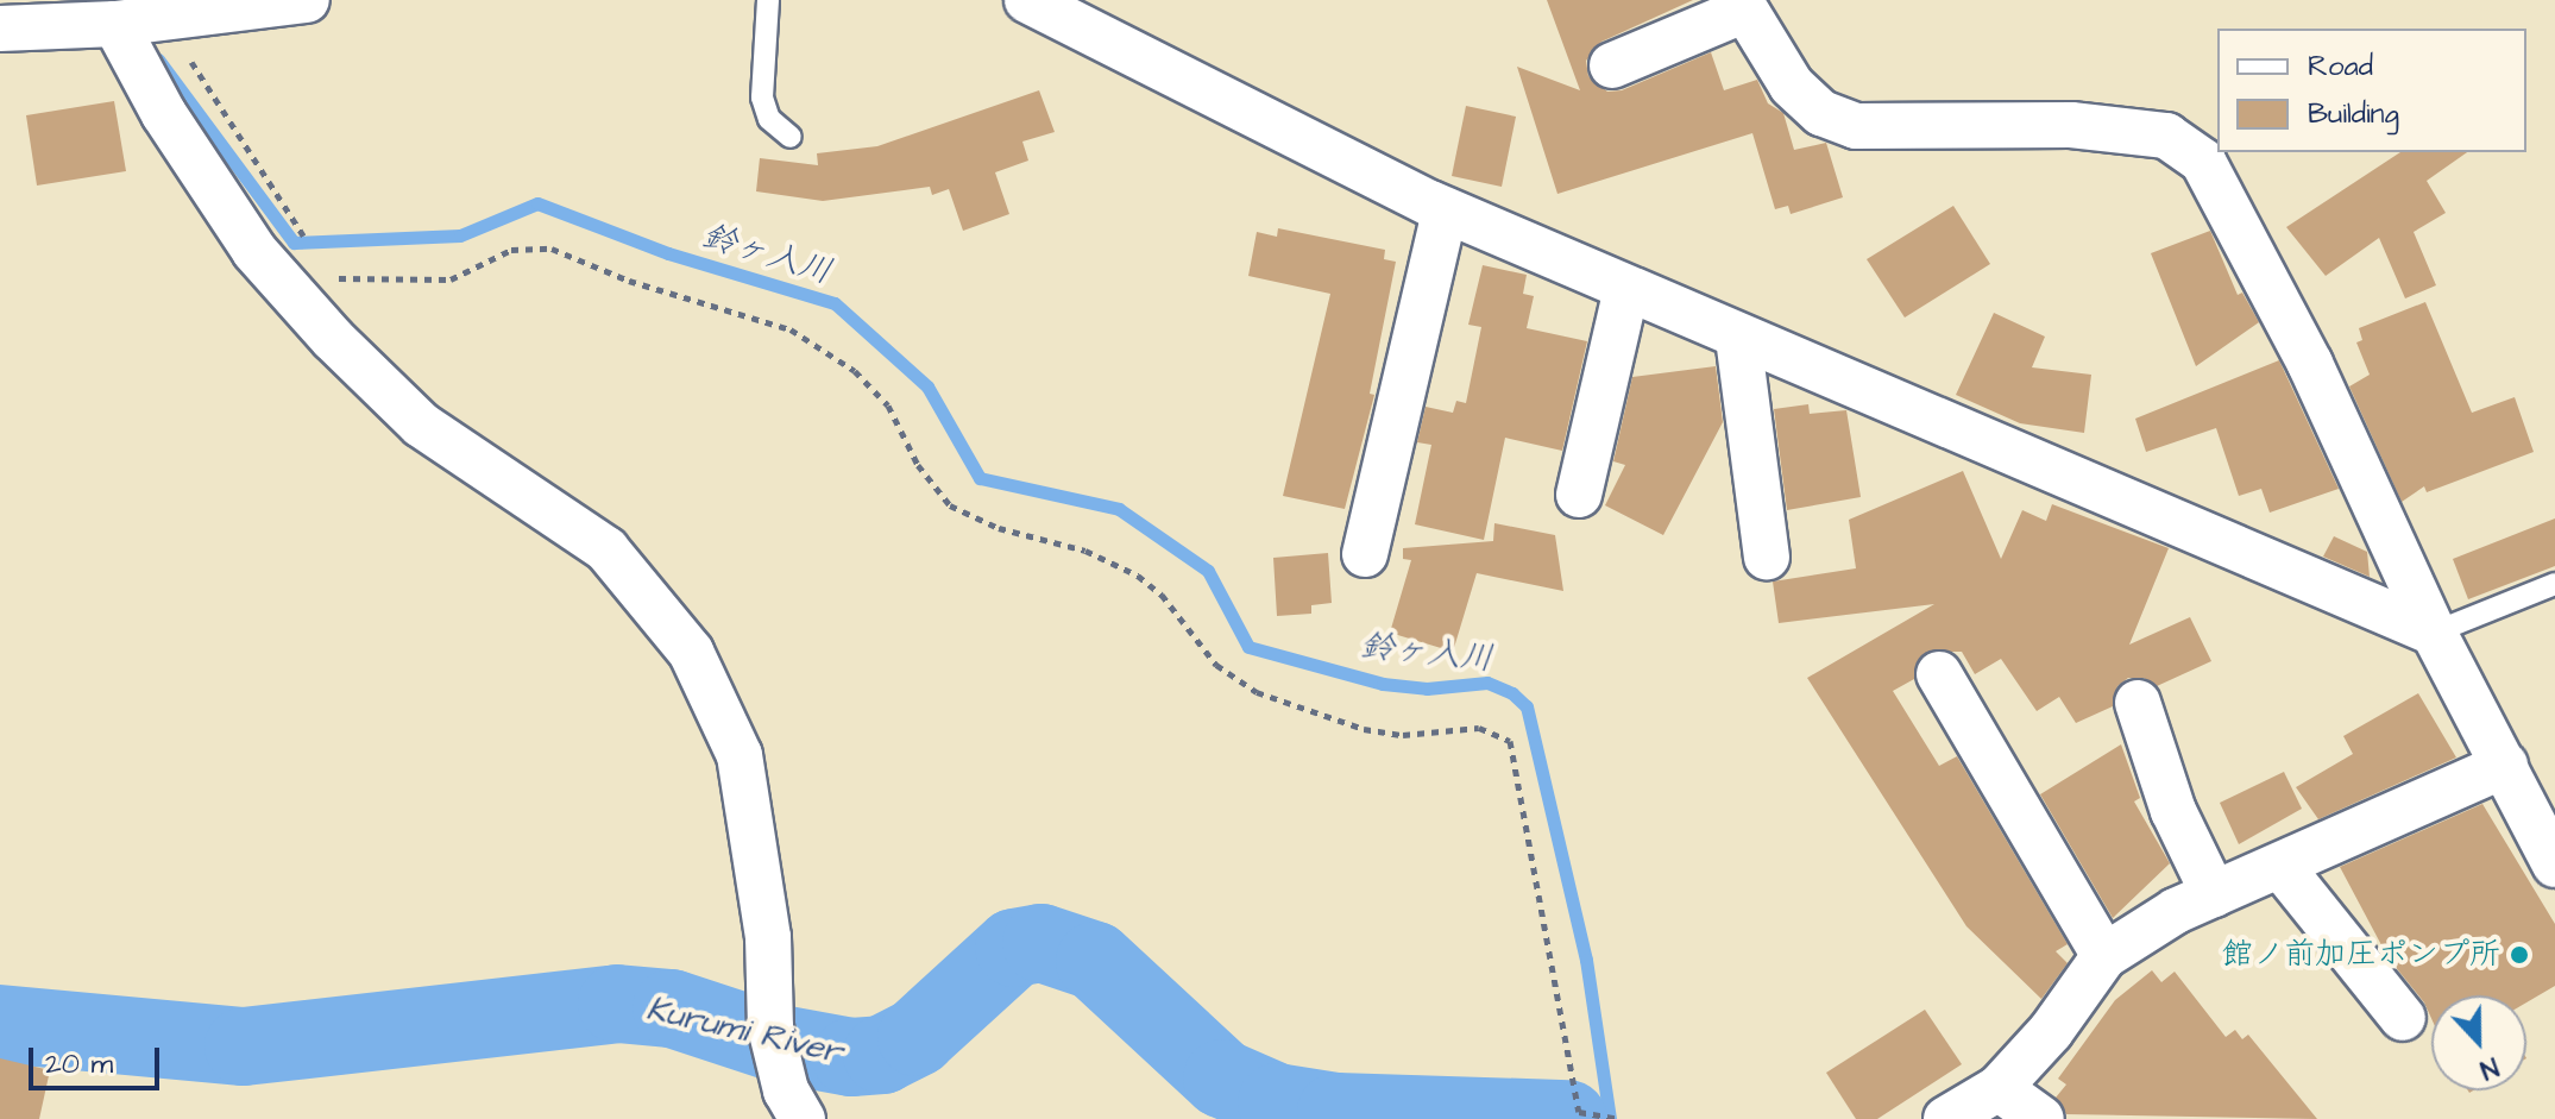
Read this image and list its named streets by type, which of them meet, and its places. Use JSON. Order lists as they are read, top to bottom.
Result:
{
  "water": ["鈴ヶ入川", "Kurumi River"],
  "places": ["館ノ前加圧ポンプ所"],
  "legend": ["Road", "Building"],
  "scale_bar": "20 m",
  "north": "bottom"
}
